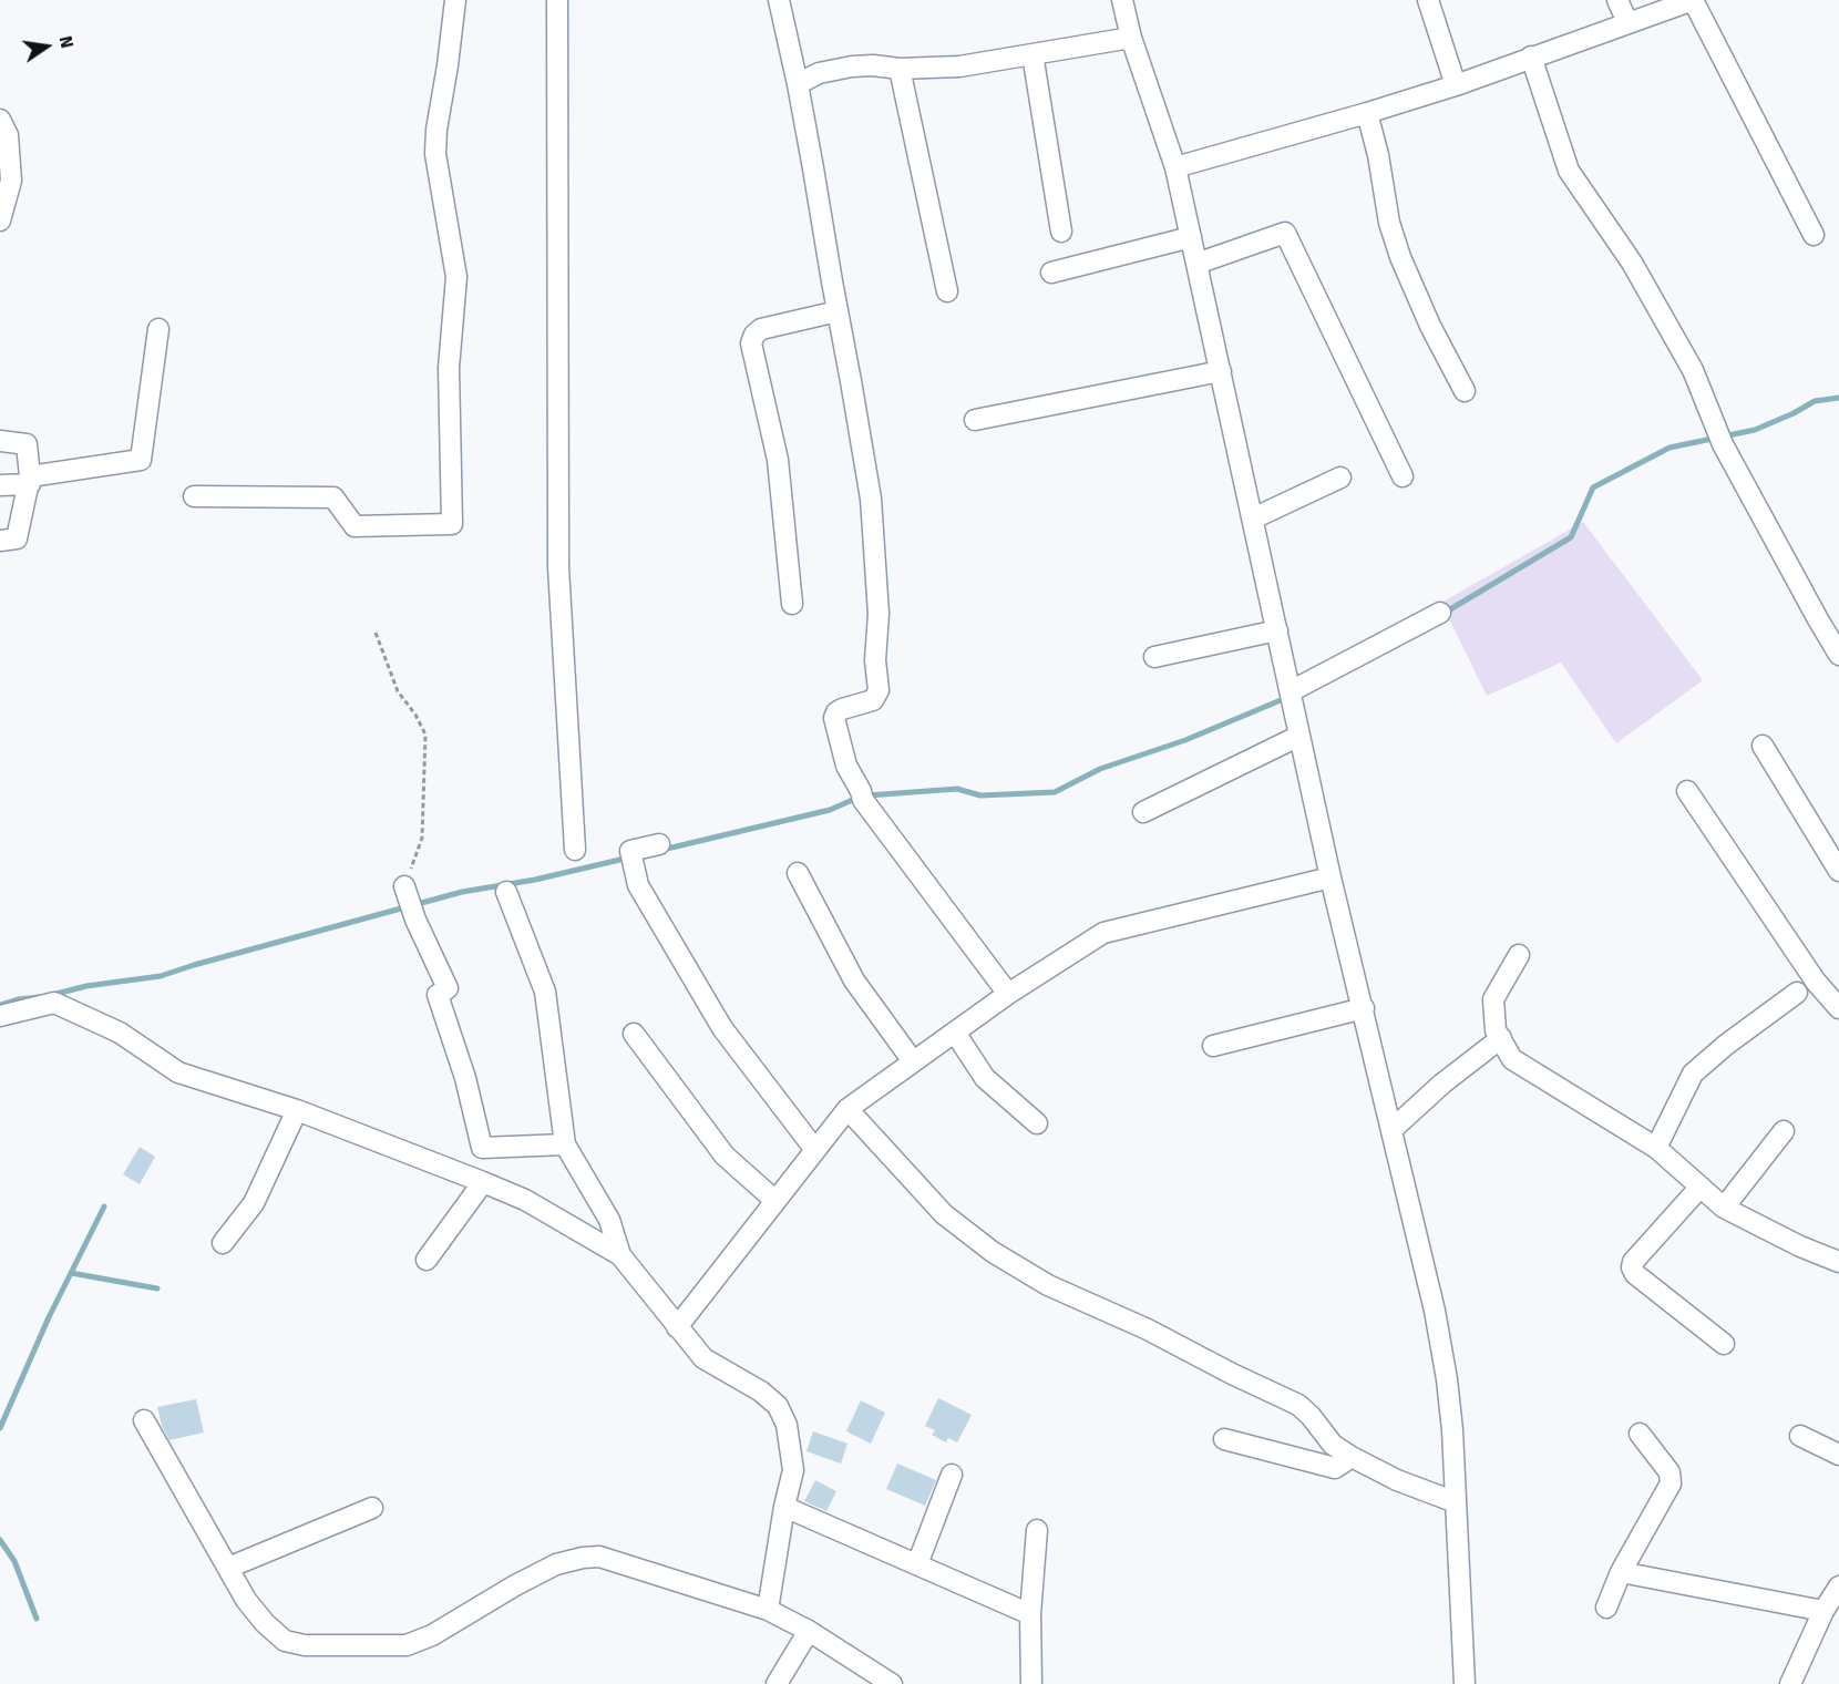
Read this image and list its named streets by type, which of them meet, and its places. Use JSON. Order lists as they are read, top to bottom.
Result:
{
  "north": "right"
}
